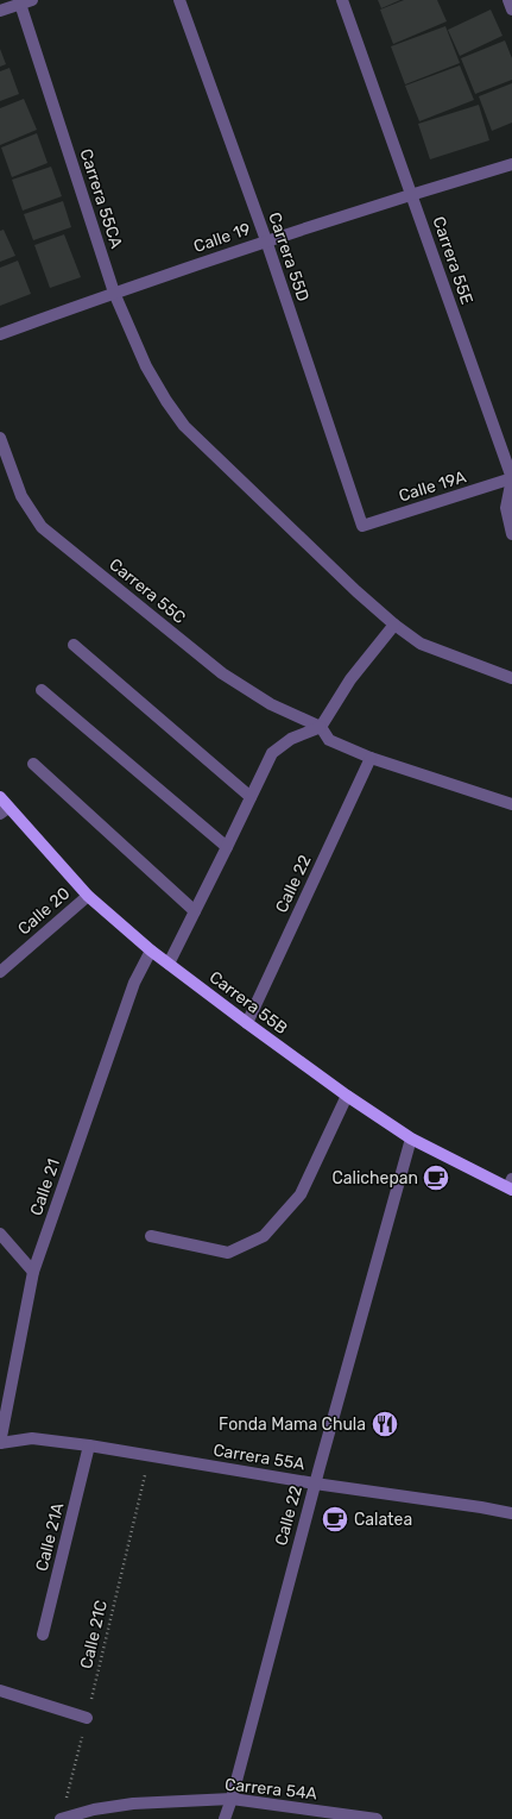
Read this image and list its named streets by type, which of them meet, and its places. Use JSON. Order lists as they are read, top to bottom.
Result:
{
  "streets": {
    "main road": ["Carrera 55B"],
    "street": [
      "Carrera 55CA",
      "Calle 19",
      "Carrera 55D",
      "Carrera 55E",
      "Calle 19A",
      "Carrera 55C",
      "Calle 22",
      "Calle 20",
      "Calle 21",
      "Carrera 55A",
      "Calle 21A",
      "Carrera 54A"
    ],
    "path": ["Calle 21C"]
  },
  "crossings": [
    ["Carrera 55CA", "Calle 19"],
    ["Calle 19", "Carrera 55D"],
    ["Calle 19", "Carrera 55E"],
    ["Carrera 55D", "Calle 19A"],
    ["Carrera 55E", "Calle 19A"],
    ["Carrera 55C", "Calle 22"],
    ["Calle 22", "Carrera 55B"],
    ["Calle 22", "Carrera 55A"],
    ["Calle 22", "Carrera 54A"],
    ["Calle 20", "Carrera 55B"],
    ["Carrera 55B", "Calle 21"],
    ["Calle 21", "Carrera 55A"],
    ["Carrera 55A", "Calle 21A"],
    ["Carrera 55A", "Calle 21C"],
    ["Calle 21C", "Carrera 54A"]
  ],
  "places": {
    "cafe": ["Calichepan", "Calatea"],
    "restaurant": ["Fonda Mama Chula"]
  }
}
